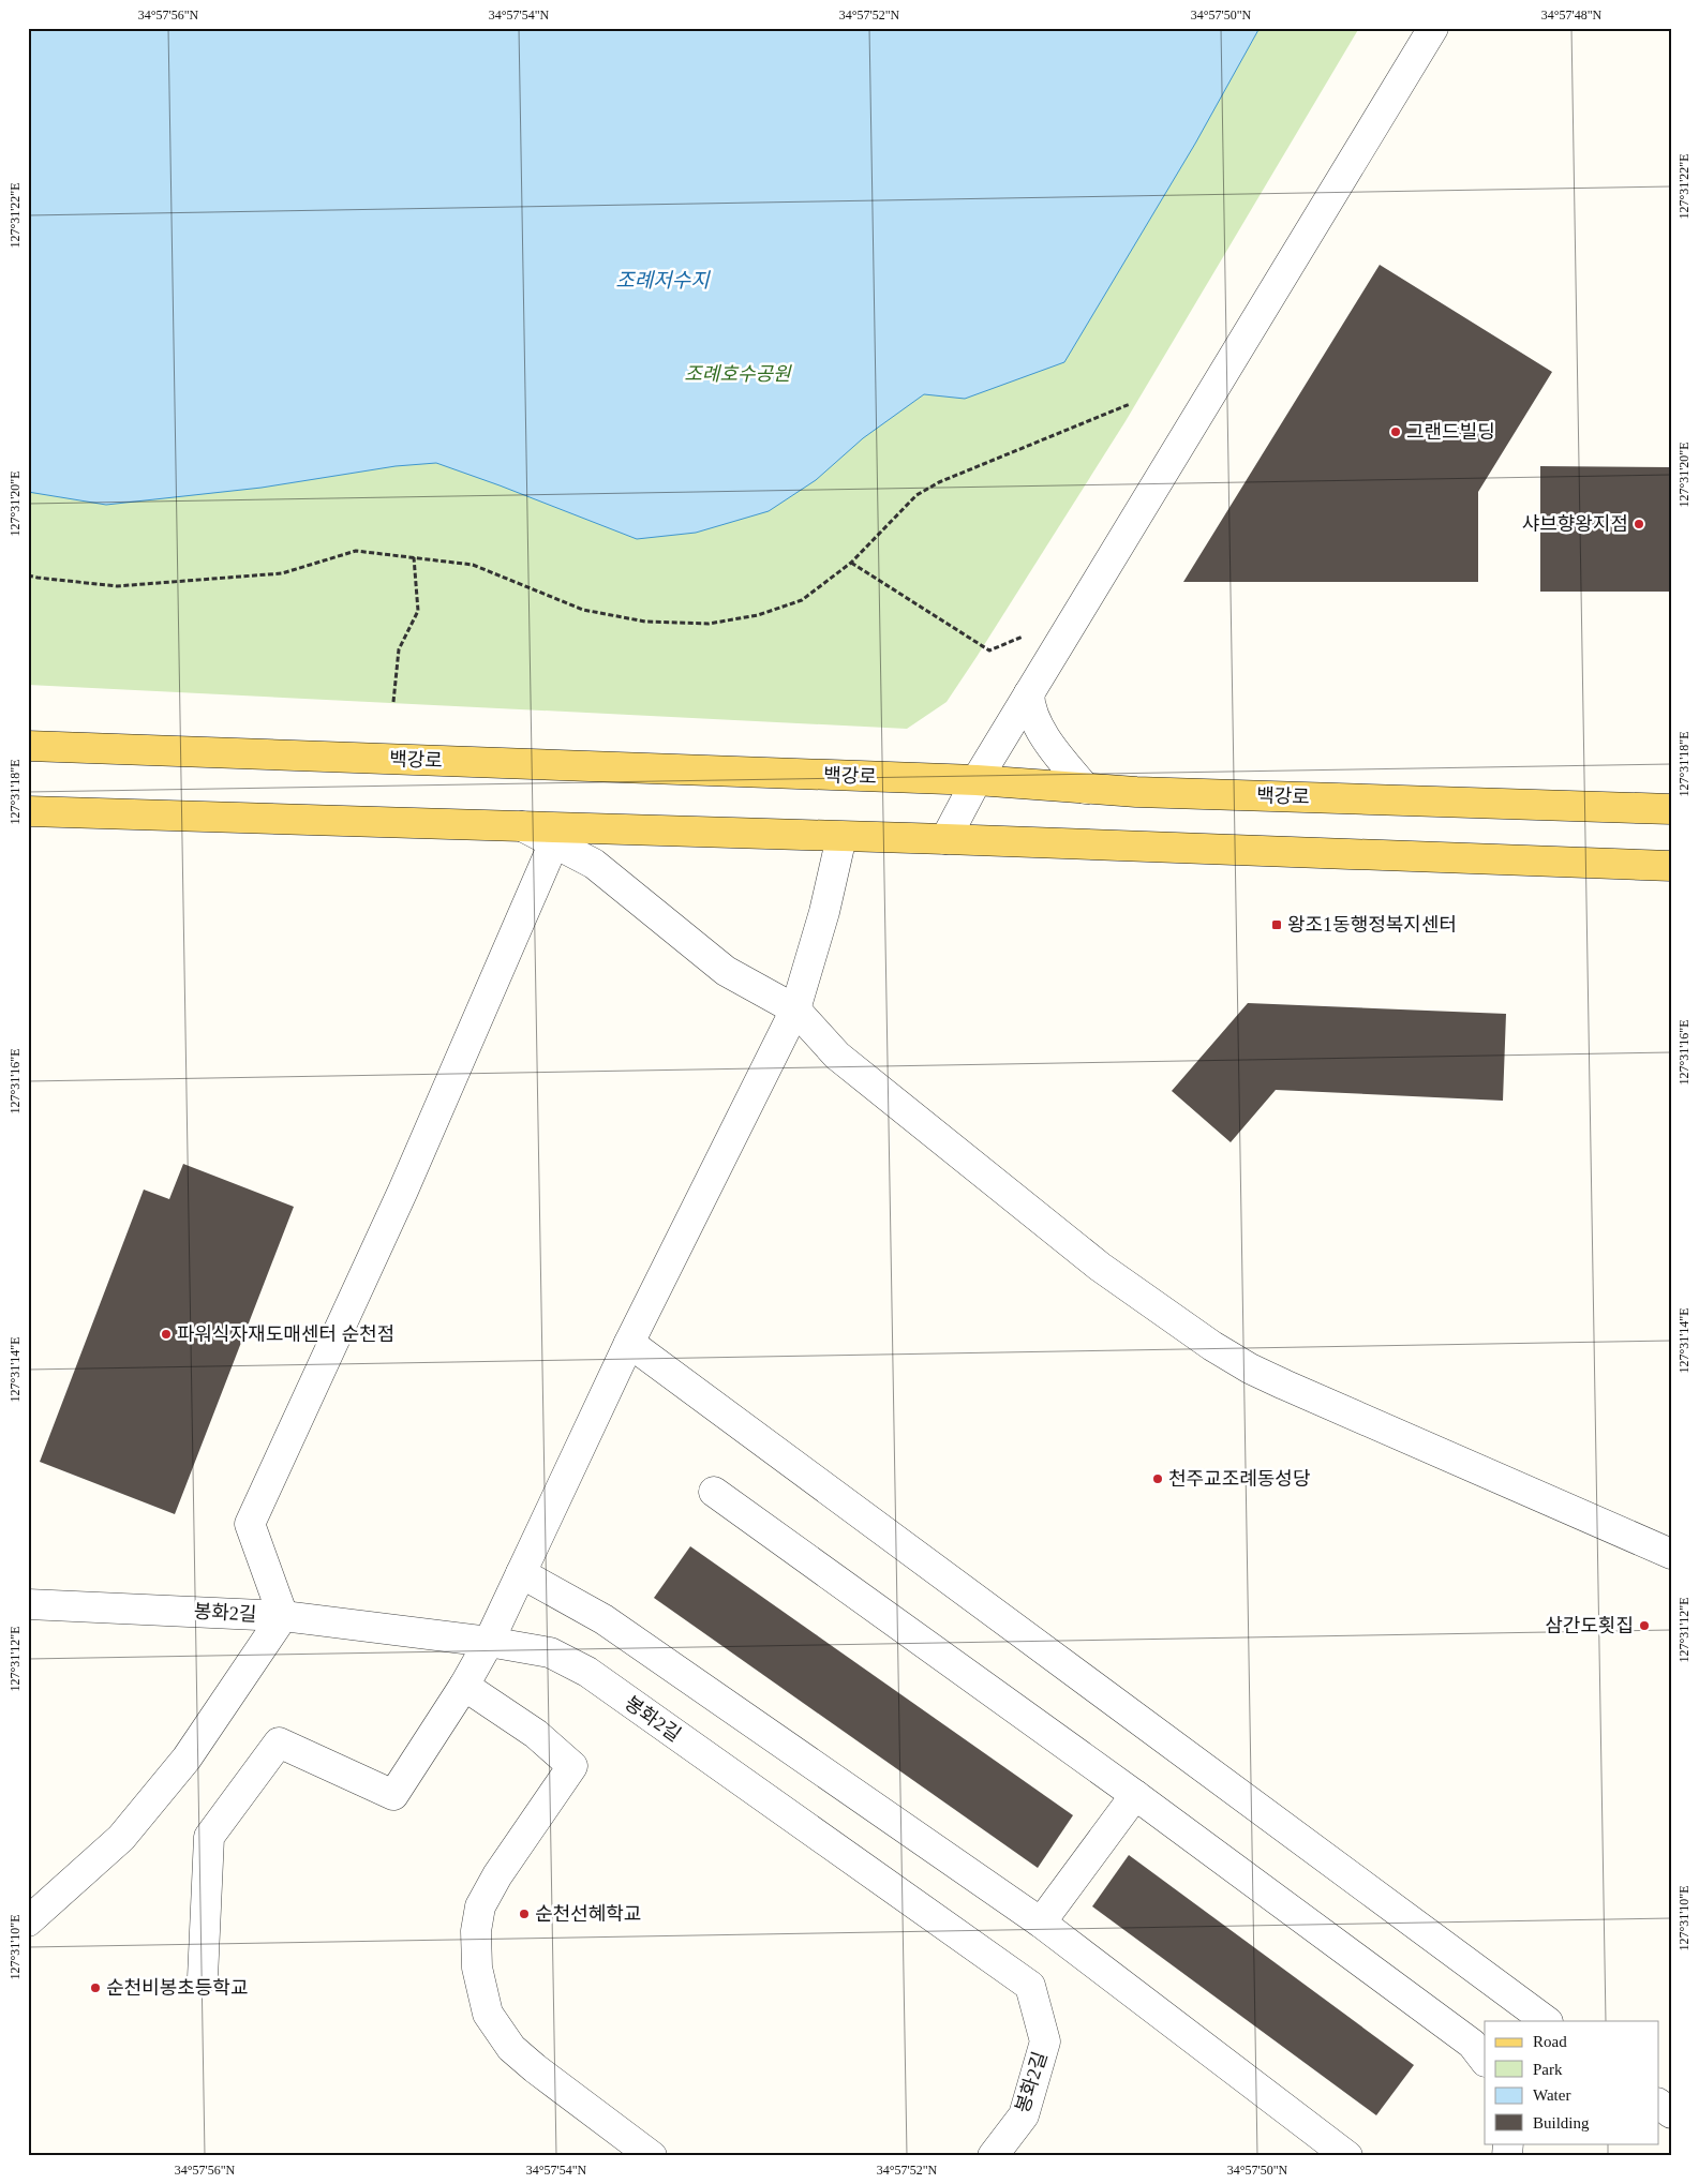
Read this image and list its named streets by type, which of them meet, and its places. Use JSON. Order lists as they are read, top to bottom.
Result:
{
  "streets": {
    "main road": ["백강로"],
    "street": ["봉화2길"]
  },
  "water": ["조례저수지"],
  "parks": ["조례호수공원"],
  "places": {
    "other": [
      "그랜드빌딩",
      "샤브향왕지점",
      "파워식자재도매센터 순천점",
      "천주교조례동성당",
      "삼간도횟집",
      "순천선혜학교",
      "순천비봉초등학교"
    ],
    "transit": ["왕조1동행정복지센터"]
  },
  "legend": [
    "Road",
    "Park",
    "Water",
    "Building"
  ],
  "coordinates": [
    "34°57'56\"N",
    "34°57'54\"N",
    "34°57'52\"N",
    "34°57'50\"N",
    "34°57'48\"N",
    "127°31'22\"E",
    "127°31'20\"E",
    "127°31'18\"E",
    "127°31'16\"E",
    "127°31'14\"E",
    "127°31'12\"E",
    "127°31'10\"E"
  ]
}
